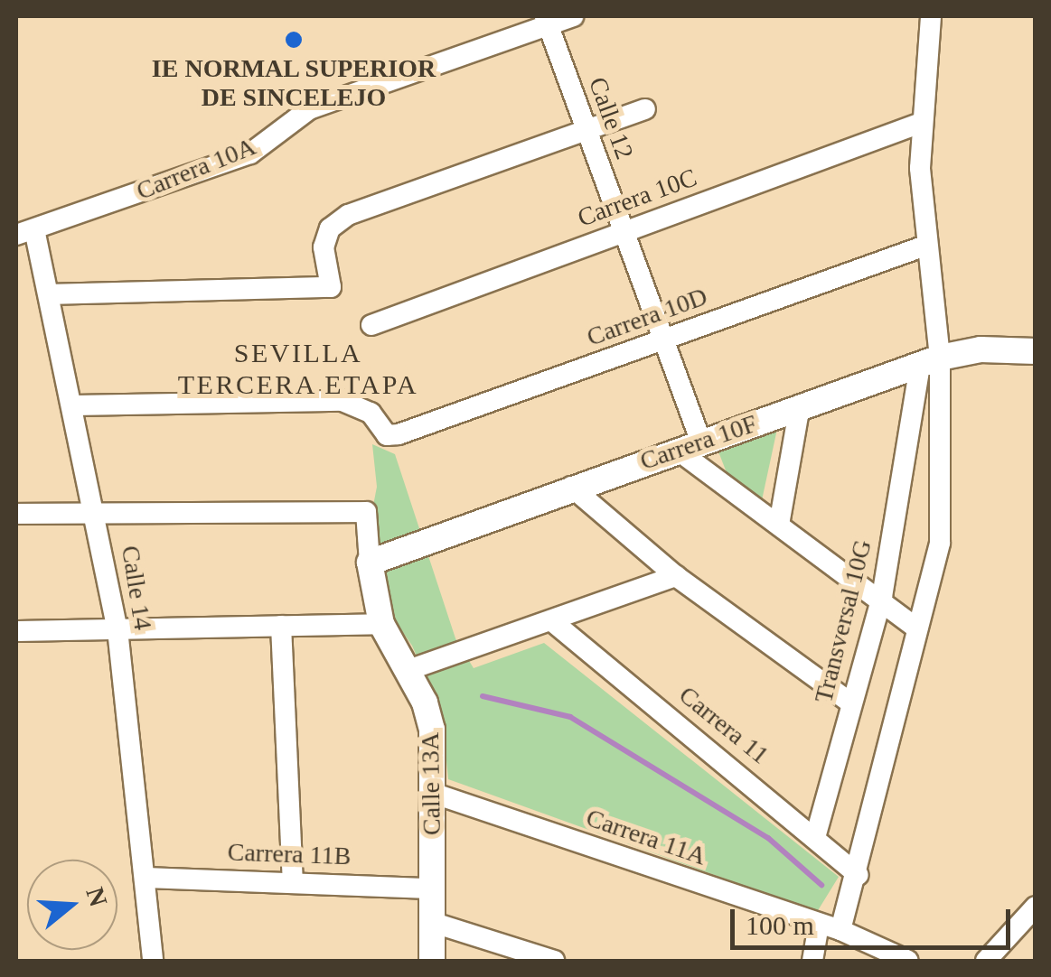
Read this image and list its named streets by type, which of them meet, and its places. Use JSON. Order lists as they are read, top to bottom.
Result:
{
  "streets": {
    "street": [
      "Calle 12",
      "Carrera 10A",
      "Carrera 10C",
      "Carrera 10D",
      "Carrera 10F",
      "Calle 14",
      "Transversal 10G",
      "Carrera 11",
      "Calle 13A",
      "Carrera 11A",
      "Carrera 11B"
    ]
  },
  "crossings": [
    ["Calle 12", "Carrera 10A"],
    ["Calle 12", "Carrera 10C"],
    ["Calle 12", "Carrera 10D"],
    ["Calle 12", "Carrera 10F"],
    ["Carrera 10A", "Calle 14"],
    ["Carrera 10D", "Calle 14"],
    ["Carrera 10F", "Transversal 10G"],
    ["Carrera 10F", "Calle 13A"],
    ["Calle 14", "Calle 13A"],
    ["Calle 14", "Carrera 11B"],
    ["Transversal 10G", "Carrera 11"],
    ["Calle 13A", "Carrera 11A"],
    ["Calle 13A", "Carrera 11B"]
  ],
  "districts": ["SEVILLA TERCERA ETAPA"],
  "places": ["IE NORMAL SUPERIOR DE SINCELEJO"],
  "scale_bar": "100 m",
  "north": "right"
}
